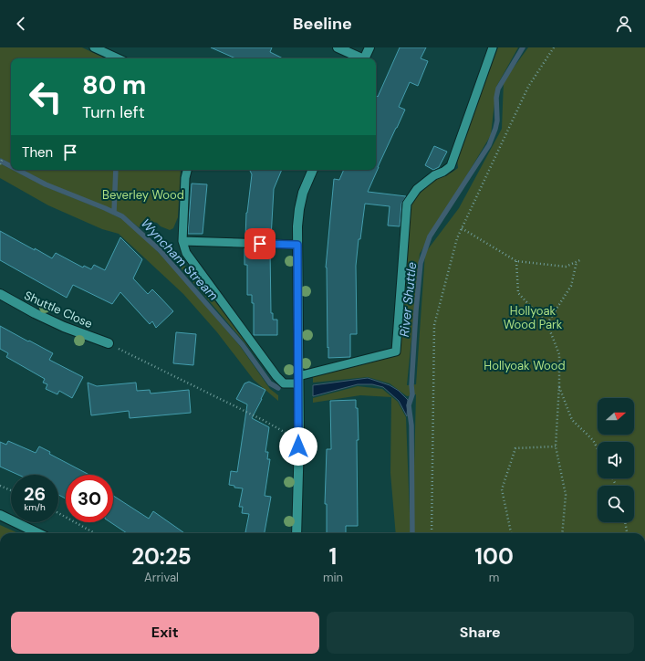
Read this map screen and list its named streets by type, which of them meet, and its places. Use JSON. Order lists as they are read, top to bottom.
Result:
{
  "streets": {
    "street": ["Shuttle Close"]
  },
  "water": ["Wyncham Stream", "River Shuttle"],
  "parks": ["Beverley Wood", "Hollyoak Wood Park", "Hollyoak Wood"],
  "north": "right",
  "page": {
    "header": "Beeline",
    "turn": ["80 m", "Turn left"],
    "then": "Then",
    "speed": "26 km/h",
    "limit": "30",
    "eta": [
      "20:25",
      "Arrival",
      "1",
      "min",
      "100",
      "m"
    ],
    "buttons": ["Exit", "Share"]
  }
}
